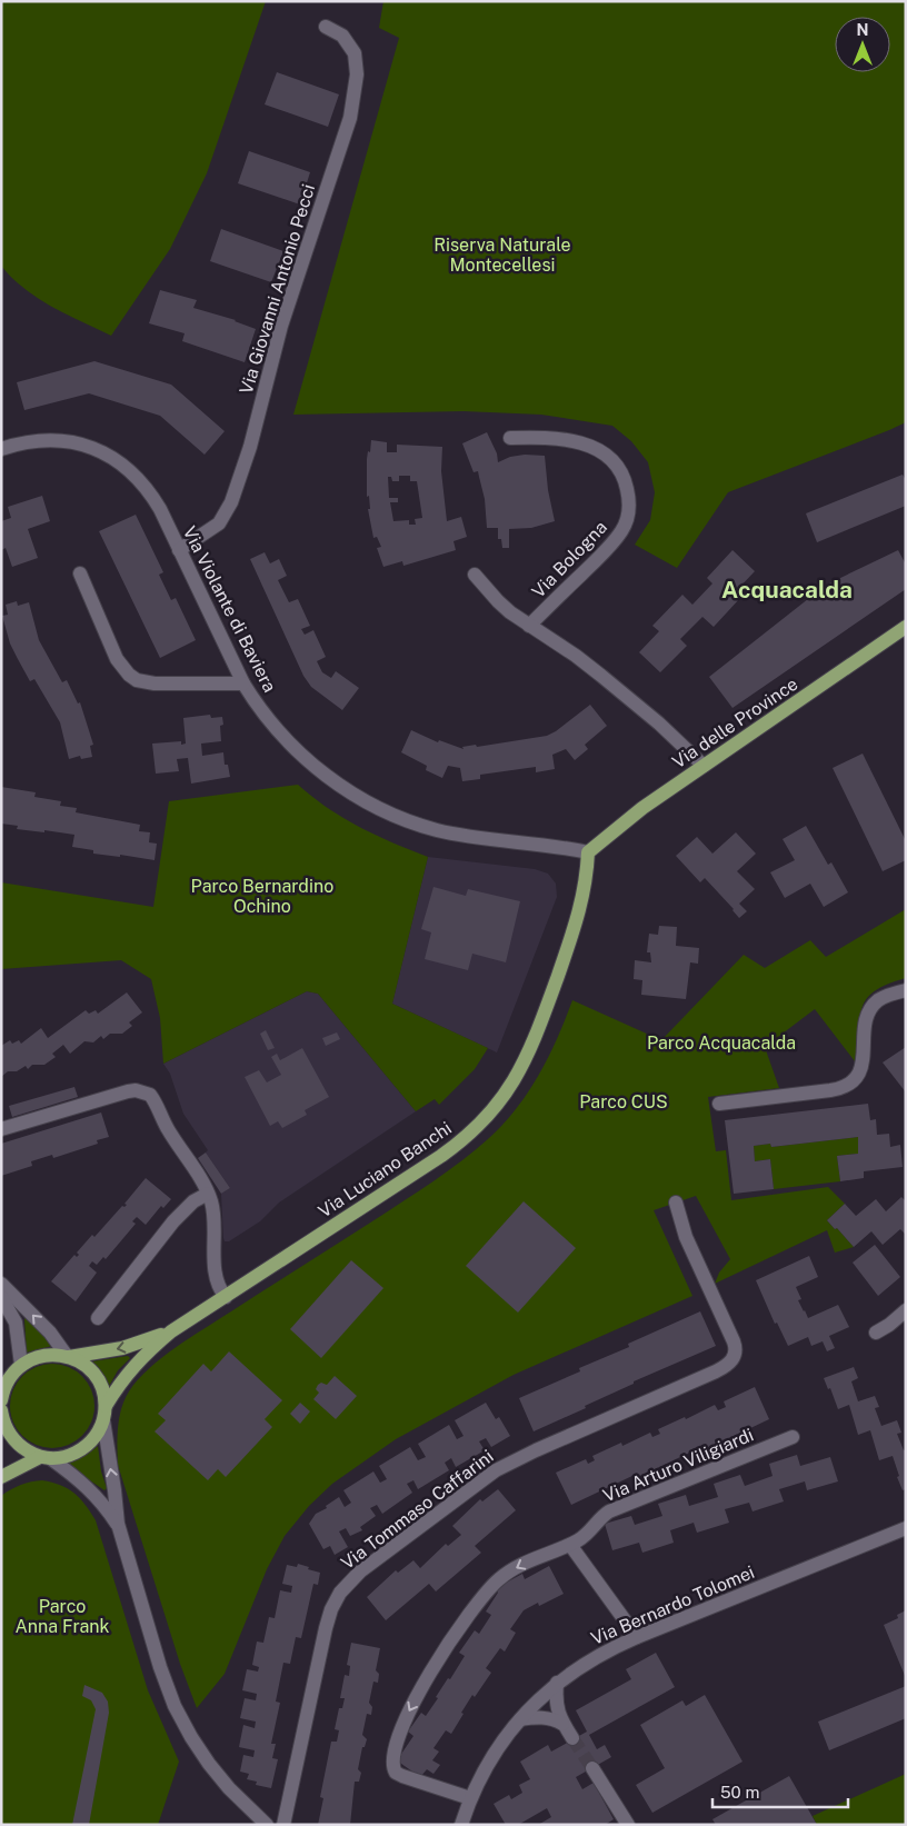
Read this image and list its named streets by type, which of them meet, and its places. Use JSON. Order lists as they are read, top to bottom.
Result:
{
  "streets": {
    "main road": ["Via delle Province", "Via Luciano Banchi"],
    "street": [
      "Via Giovanni Antonio Pecci",
      "Via Bologna",
      "Via Violante di Baviera",
      "Via Arturo Viligiardi",
      "Via Tommaso Caffarini",
      "Via Bernardo Tolomei"
    ]
  },
  "crossings": [
    ["Via Giovanni Antonio Pecci", "Via Violante di Baviera"],
    ["Via Bologna", "Via delle Province"],
    ["Via Violante di Baviera", "Via delle Province"],
    ["Via Violante di Baviera", "Via Luciano Banchi"],
    ["Via delle Province", "Via Luciano Banchi"],
    ["Via Arturo Viligiardi", "Via Bernardo Tolomei"]
  ],
  "districts": ["Acquacalda"],
  "parks": [
    "Riserva Naturale Montecellesi",
    "Parco Bernardino Ochino",
    "Parco Acquacalda",
    "Parco CUS",
    "Parco Anna Frank"
  ],
  "scale_bar": "50 m",
  "north": "top"
}
